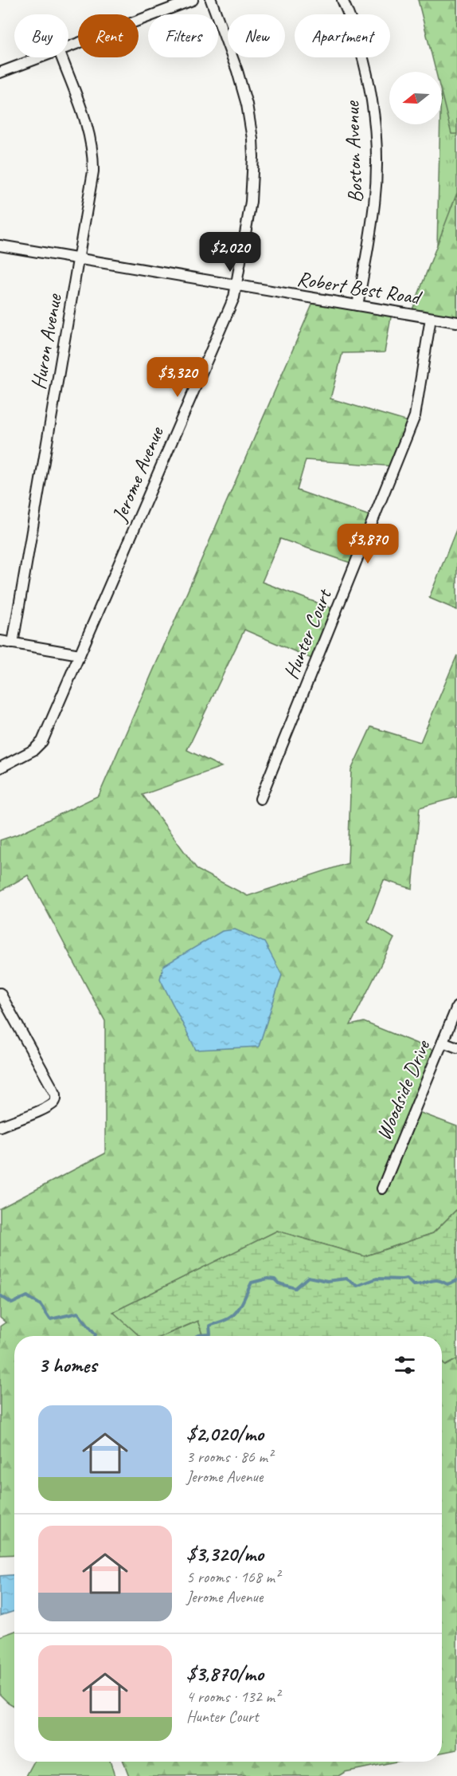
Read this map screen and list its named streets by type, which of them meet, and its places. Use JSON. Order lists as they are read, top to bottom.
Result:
{
  "streets": {
    "street": [
      "Boston Avenue",
      "Robert Best Road",
      "Huron Avenue",
      "Jerome Avenue",
      "Hunter Court",
      "Woodside Drive"
    ]
  },
  "crossings": [
    ["Boston Avenue", "Robert Best Road"],
    ["Robert Best Road", "Huron Avenue"],
    ["Robert Best Road", "Jerome Avenue"],
    ["Robert Best Road", "Hunter Court"]
  ],
  "north": "left",
  "page": {
    "chip": [
      "Buy",
      "Rent",
      "Filters",
      "New",
      "Apartment"
    ],
    "price": ["$2,020", "$3,320", "$3,870"],
    "heading": "3 homes",
    "list": [
      {
        "name": "$2,020/mo",
        "note": "3 rooms · 86 m² · Jerome Avenue"
      },
      {
        "name": "$3,320/mo",
        "note": "5 rooms · 168 m² · Jerome Avenue"
      },
      {
        "name": "$3,870/mo",
        "note": "4 rooms · 132 m² · Hunter Court"
      }
    ]
  }
}
